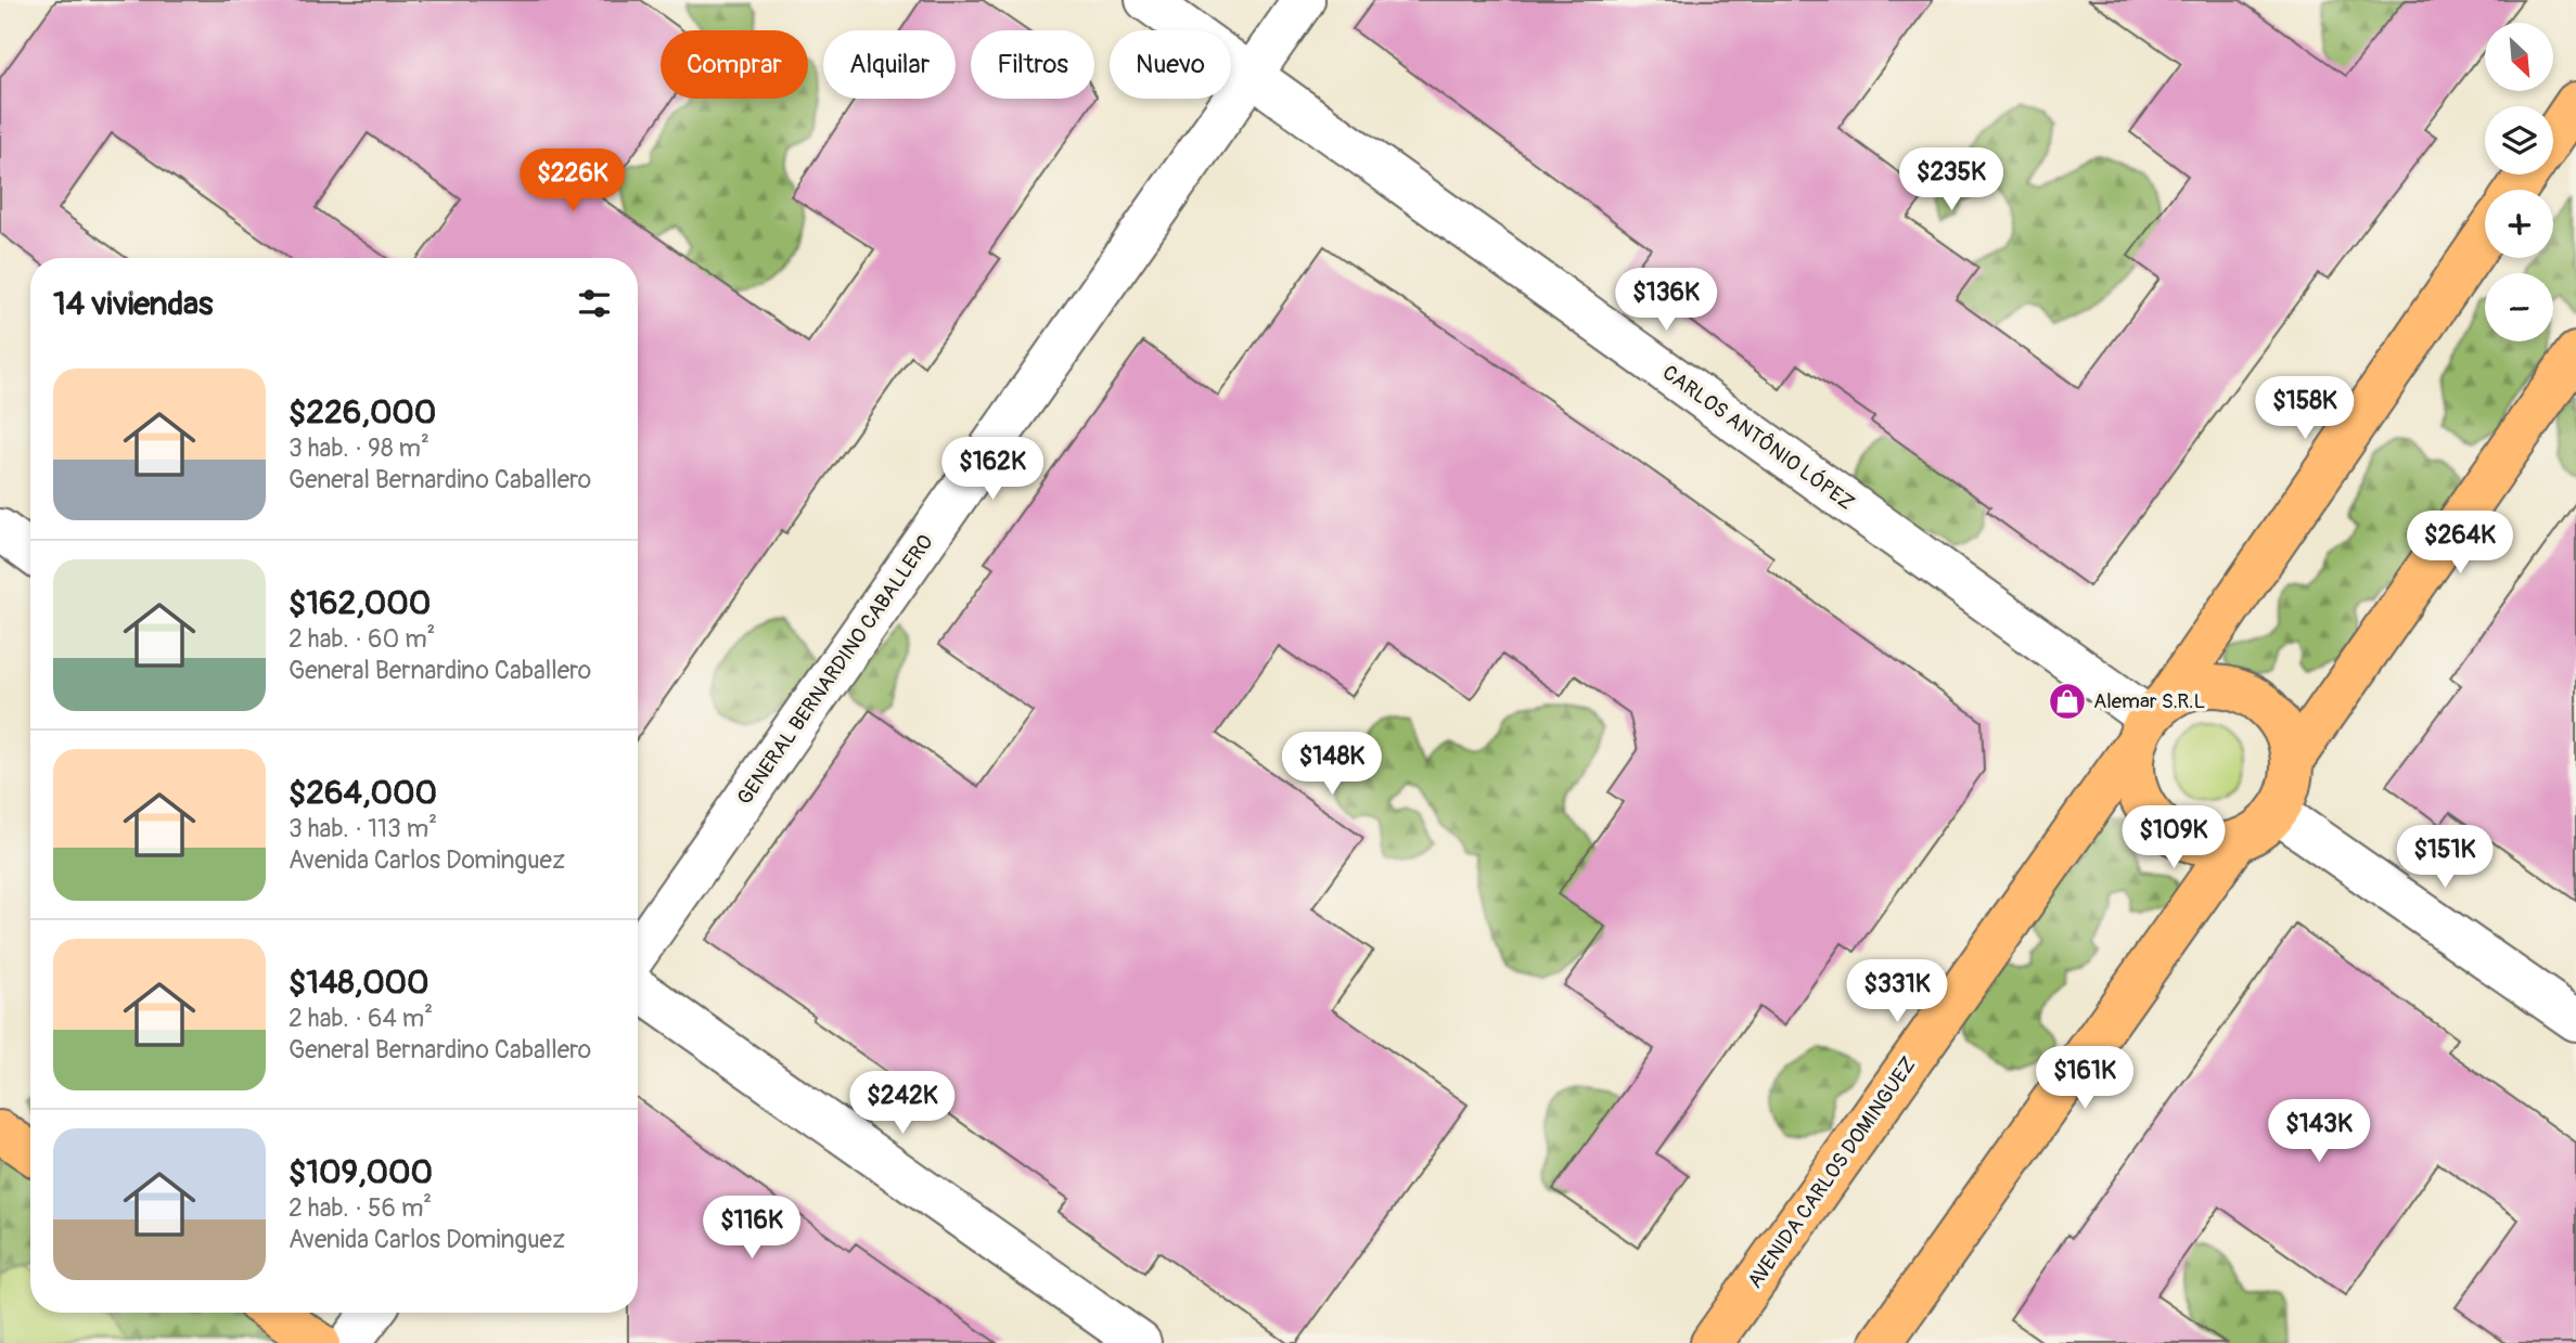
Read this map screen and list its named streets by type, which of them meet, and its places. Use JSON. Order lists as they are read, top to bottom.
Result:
{
  "streets": {
    "main road": ["AVENIDA CARLOS DOMINGUEZ"],
    "street": ["CARLOS ANTÔNIO LÓPEZ", "GENERAL BERNARDINO CABALLERO"]
  },
  "crossings": [
    ["CARLOS ANTÔNIO LÓPEZ", "GENERAL BERNARDINO CABALLERO"],
    ["CARLOS ANTÔNIO LÓPEZ", "AVENIDA CARLOS DOMINGUEZ"]
  ],
  "places": {
    "shop": ["Alemar S.R.L"]
  },
  "north": "bottom right",
  "page": {
    "map_buttons": ["+", "−"],
    "chip": [
      "Comprar",
      "Alquilar",
      "Filtros",
      "Nuevo"
    ],
    "price": [
      "$235K",
      "$226K",
      "$136K",
      "$158K",
      "$162K",
      "$264K",
      "$148K",
      "$109K",
      "$151K",
      "$331K",
      "$161K",
      "$242K",
      "$143K",
      "$116K"
    ],
    "heading": "14 viviendas",
    "list": [
      {
        "name": "$226,000",
        "note": "3 hab. · 98 m² · General Bernardino Caballero"
      },
      {
        "name": "$162,000",
        "note": "2 hab. · 60 m² · General Bernardino Caballero"
      },
      {
        "name": "$264,000",
        "note": "3 hab. · 113 m² · Avenida Carlos Dominguez"
      },
      {
        "name": "$148,000",
        "note": "2 hab. · 64 m² · General Bernardino Caballero"
      },
      {
        "name": "$109,000",
        "note": "2 hab. · 56 m² · Avenida Carlos Dominguez"
      }
    ]
  }
}
